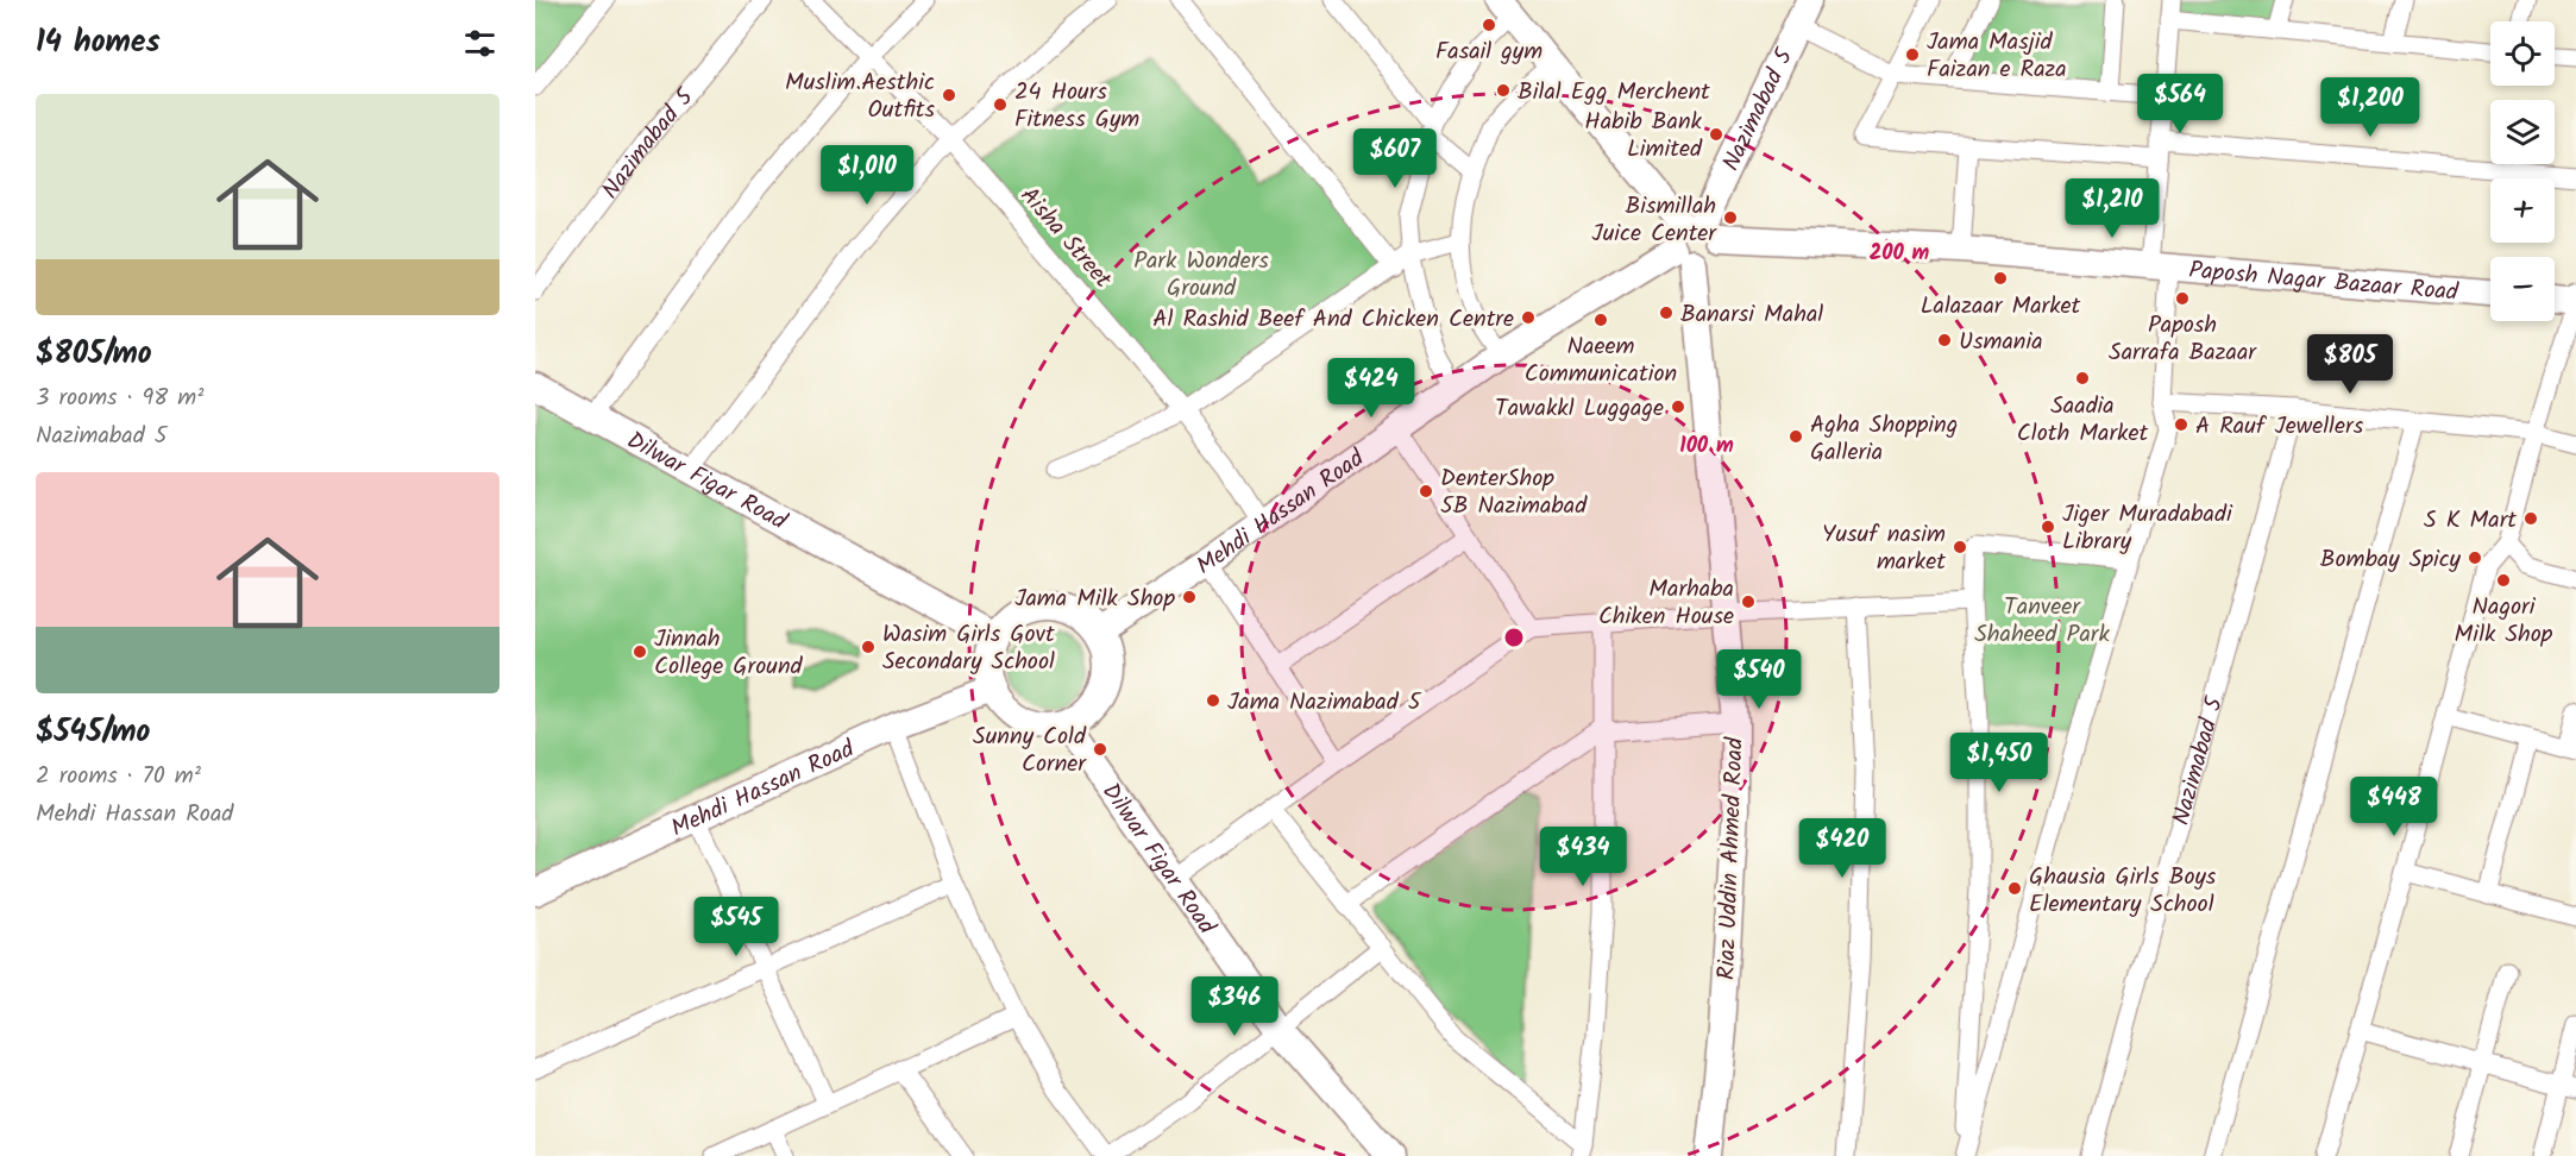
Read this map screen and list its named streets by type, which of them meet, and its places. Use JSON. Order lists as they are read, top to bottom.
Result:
{
  "streets": {
    "street": [
      "Nazimabad 5",
      "Aisha Street",
      "Paposh Nagar Bazaar Road",
      "Dilwar Figar Road",
      "Mehdi Hassan Road",
      "Riaz Uddin Ahmed Road"
    ]
  },
  "crossings": [
    ["Nazimabad 5", "Paposh Nagar Bazaar Road"],
    ["Nazimabad 5", "Mehdi Hassan Road"],
    ["Nazimabad 5", "Riaz Uddin Ahmed Road"],
    ["Aisha Street", "Mehdi Hassan Road"],
    ["Paposh Nagar Bazaar Road", "Mehdi Hassan Road"],
    ["Paposh Nagar Bazaar Road", "Riaz Uddin Ahmed Road"],
    ["Dilwar Figar Road", "Mehdi Hassan Road"],
    ["Mehdi Hassan Road", "Riaz Uddin Ahmed Road"]
  ],
  "parks": ["Park Wonders Ground", "Tanveer Shaheed Park"],
  "places": [
    "Fasail gym",
    "Jama Masjid Faizan e Raza",
    "Bilal Egg Merchent",
    "Muslim.Aesthic Outfits",
    "24 Hours Fitness Gym",
    "Habib Bank Limited",
    "Bismillah Juice Center",
    "Lalazaar Market",
    "Paposh Sarrafa Bazaar",
    "Banarsi Mahal",
    "Al Rashid Beef And Chicken Centre",
    "Naeem Communication",
    "Usmania",
    "Saadia Cloth Market",
    "Tawakkl Luggage",
    "A Rauf Jewellers",
    "Agha Shopping Galleria",
    "DenterShop 5B Nazimabad",
    "S K Mart",
    "Jiger Muradabadi Library",
    "Yusuf nasim market",
    "Bombay Spicy",
    "Nagori Milk Shop",
    "Jama Milk Shop",
    "Marhaba Chiken House",
    "Wasim Girls Govt Secondary School",
    "Jinnah College Ground",
    "Jama Nazimabad 5",
    "Sunny Cold Corner",
    "Ghausia Girls Boys Elementary School"
  ],
  "page": {
    "heading": "14 homes",
    "map_buttons": ["+", "−"],
    "price": [
      "$564",
      "$1,200",
      "$607",
      "$1,010",
      "$1,210",
      "$805",
      "$424",
      "$540",
      "$1,450",
      "$448",
      "$420",
      "$434",
      "$545",
      "$346"
    ],
    "list": [
      {
        "name": "$805/mo",
        "note": "3 rooms · 98 m² · Nazimabad 5"
      },
      {
        "name": "$545/mo",
        "note": "2 rooms · 70 m² · Mehdi Hassan Road"
      }
    ]
  },
  "rings": ["200 m", "100 m"]
}
